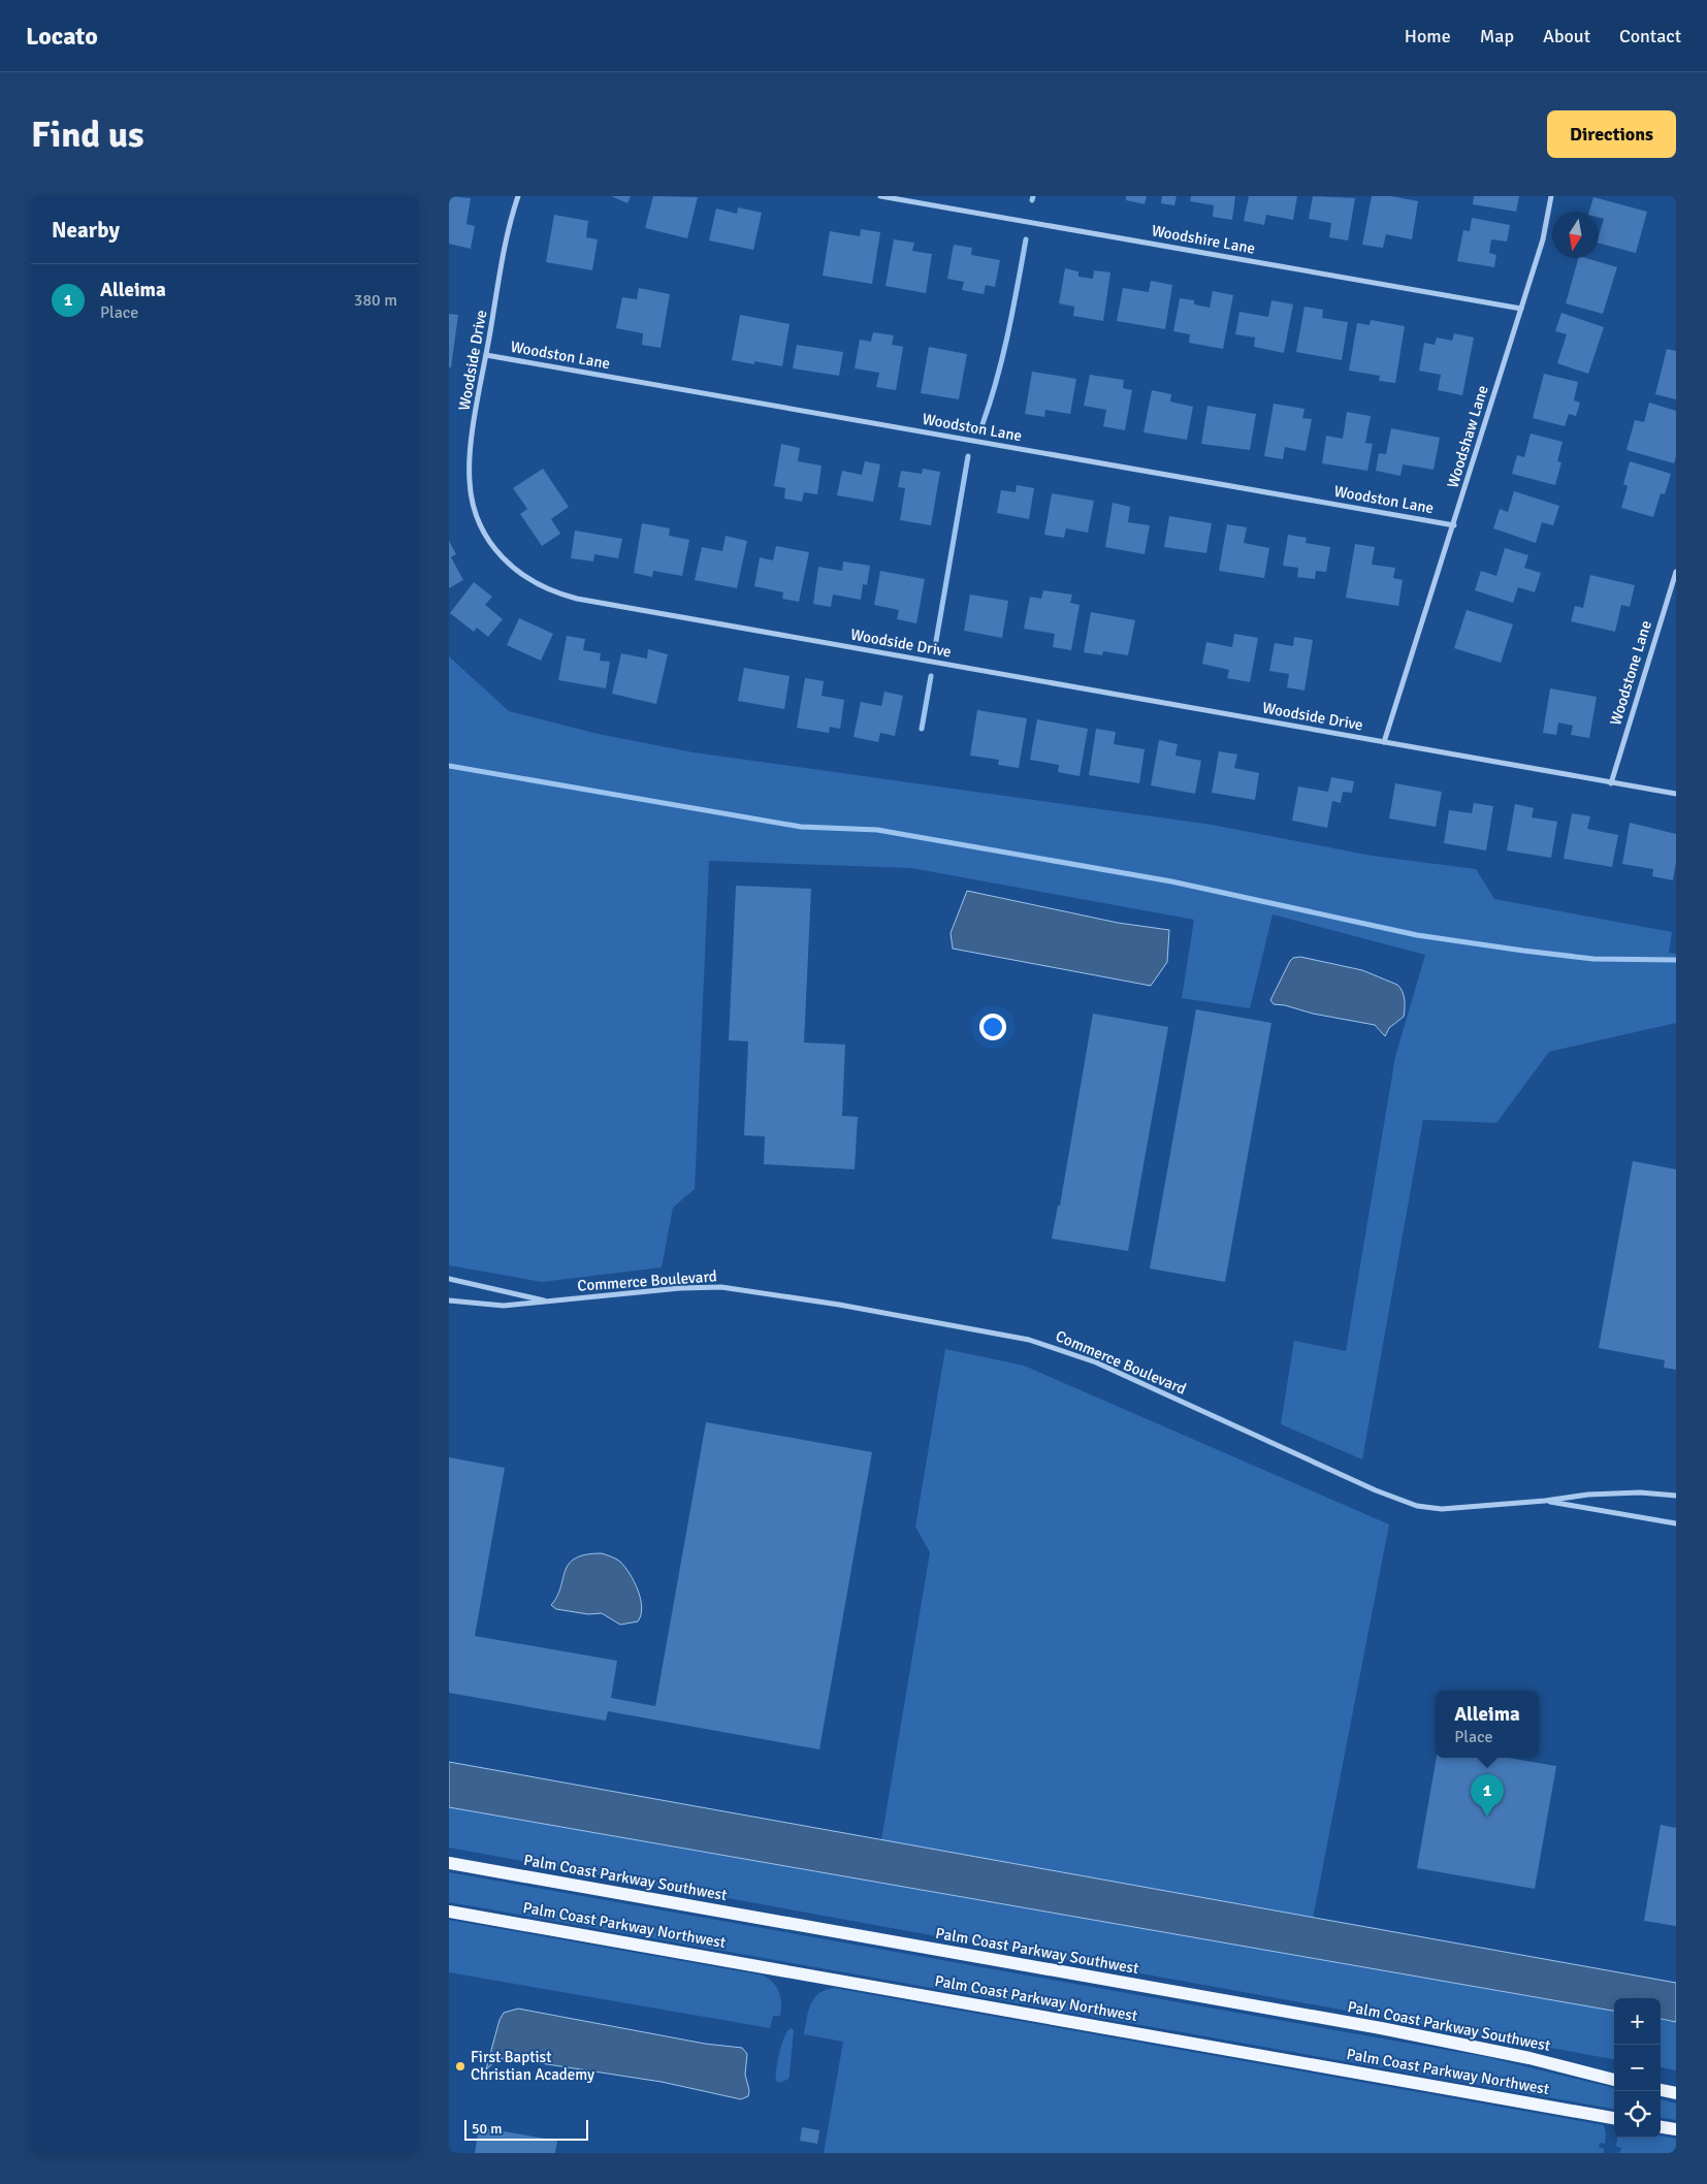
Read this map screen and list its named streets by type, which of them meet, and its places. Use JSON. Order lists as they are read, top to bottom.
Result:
{
  "streets": {
    "main road": ["Palm Coast Parkway Southwest", "Palm Coast Parkway Northwest"],
    "street": [
      "Woodshire Lane",
      "Woodston Lane",
      "Woodside Drive",
      "Woodshaw Lane",
      "Woodstone Lane",
      "Commerce Boulevard"
    ]
  },
  "crossings": [
    ["Woodshire Lane", "Woodshaw Lane"],
    ["Woodston Lane", "Woodside Drive"],
    ["Woodston Lane", "Woodshaw Lane"],
    ["Woodside Drive", "Woodshaw Lane"],
    ["Woodside Drive", "Woodstone Lane"]
  ],
  "places": ["First Baptist Christian Academy"],
  "scale_bar": "50 m",
  "north": "bottom",
  "page": {
    "header": "Locato",
    "nav": [
      "Home",
      "Map",
      "About",
      "Contact"
    ],
    "buttons": "Directions",
    "title": "Find us",
    "heading": "Nearby",
    "list": [
      {
        "mark": "1",
        "name": "Alleima",
        "note": "Place",
        "value": "380 m"
      }
    ],
    "popup": ["Alleima", "Place"],
    "pins": "1",
    "map_buttons": ["+", "−"],
    "scale": "50 m"
  }
}
